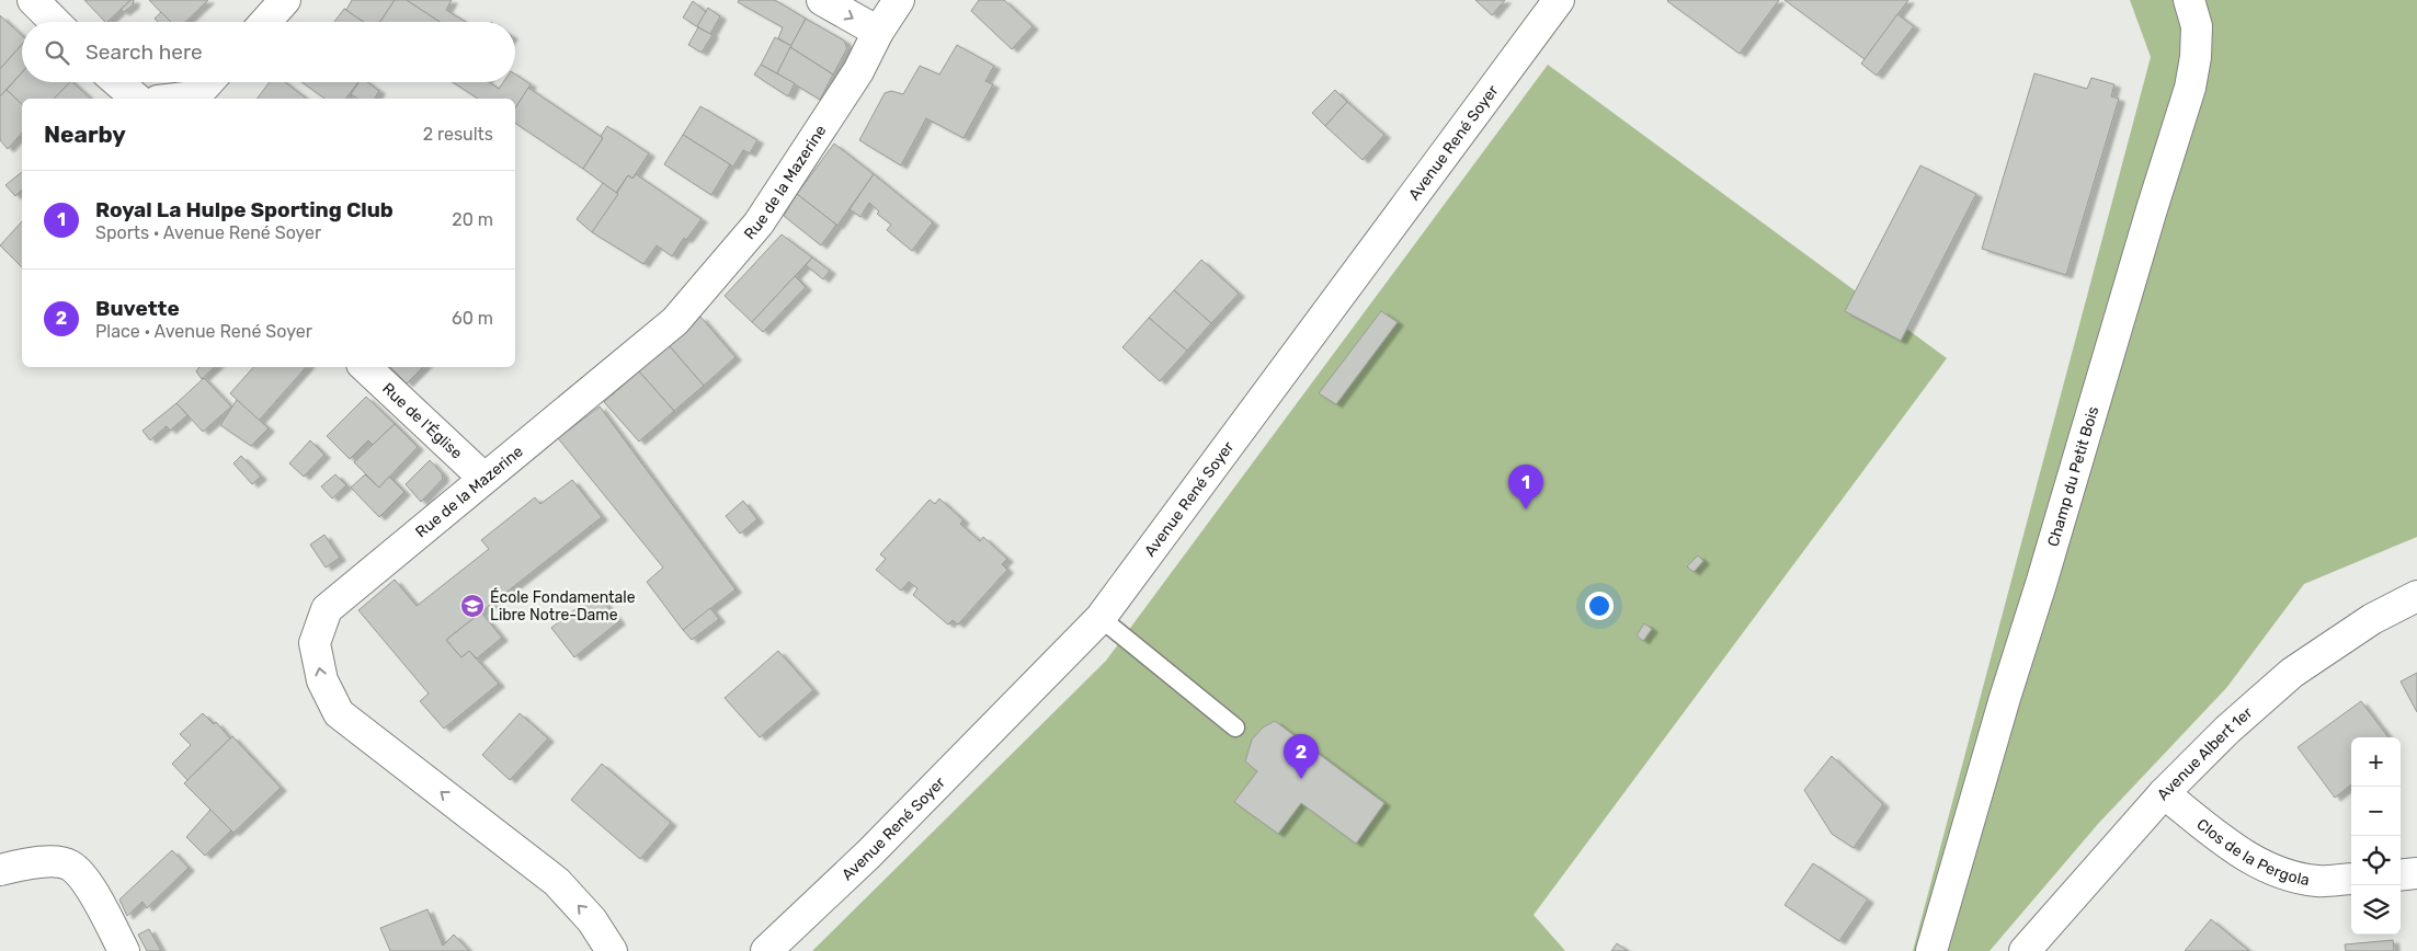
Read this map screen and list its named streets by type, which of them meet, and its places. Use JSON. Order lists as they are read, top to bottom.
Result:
{
  "streets": {
    "street": [
      "Avenue René Soyer",
      "Rue de la Mazerine",
      "Rue de l'Église",
      "Champ du Petit Bois",
      "Avenue Albert 1er",
      "Clos de la Pergola"
    ]
  },
  "crossings": [
    ["Rue de la Mazerine", "Rue de l'Église"],
    ["Avenue Albert 1er", "Clos de la Pergola"]
  ],
  "places": {
    "school or university": ["École Fondamentale Libre Notre-Dame"]
  },
  "page": {
    "search": "Search here",
    "heading": ["Nearby", "2 results"],
    "list": [
      {
        "mark": "1",
        "name": "Royal La Hulpe Sporting Club",
        "note": "Sports · Avenue René Soyer",
        "value": "20 m"
      },
      {
        "mark": "2",
        "name": "Buvette",
        "note": "Place · Avenue René Soyer",
        "value": "60 m"
      }
    ],
    "pins": ["1", "2"],
    "map_buttons": ["+", "−"]
  }
}
